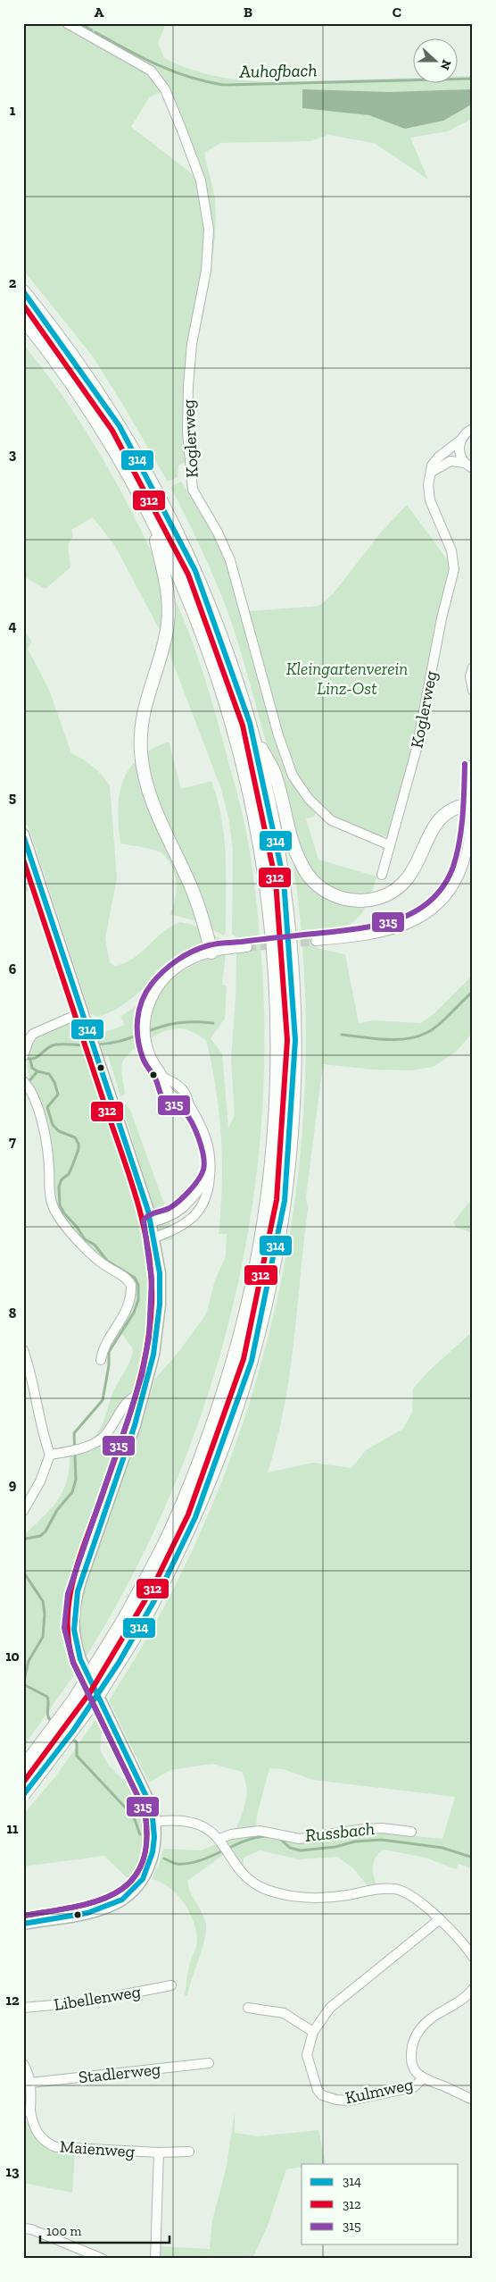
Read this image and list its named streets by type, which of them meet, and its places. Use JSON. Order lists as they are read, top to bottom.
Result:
{
  "streets": {
    "street": [
      "Koglerweg",
      "Libellenweg",
      "Stadlerweg",
      "Kulmweg",
      "Maienweg"
    ]
  },
  "crossings": [
    ["Stadlerweg", "Maienweg"]
  ],
  "water": ["Auhofbach", "Russbach"],
  "parks": ["Kleingartenverein Linz-Ost"],
  "lines": ["transit line 314", "transit line 312", "transit line 315"],
  "legend": ["314", "312", "315"],
  "scale_bar": "100 m",
  "north": "right",
  "grid": {
    "columns": ["A", "B", "C"],
    "rows": [
      "1",
      "2",
      "3",
      "4",
      "5",
      "6",
      "7",
      "8",
      "9",
      "10",
      "11",
      "12",
      "13"
    ]
  }
}
